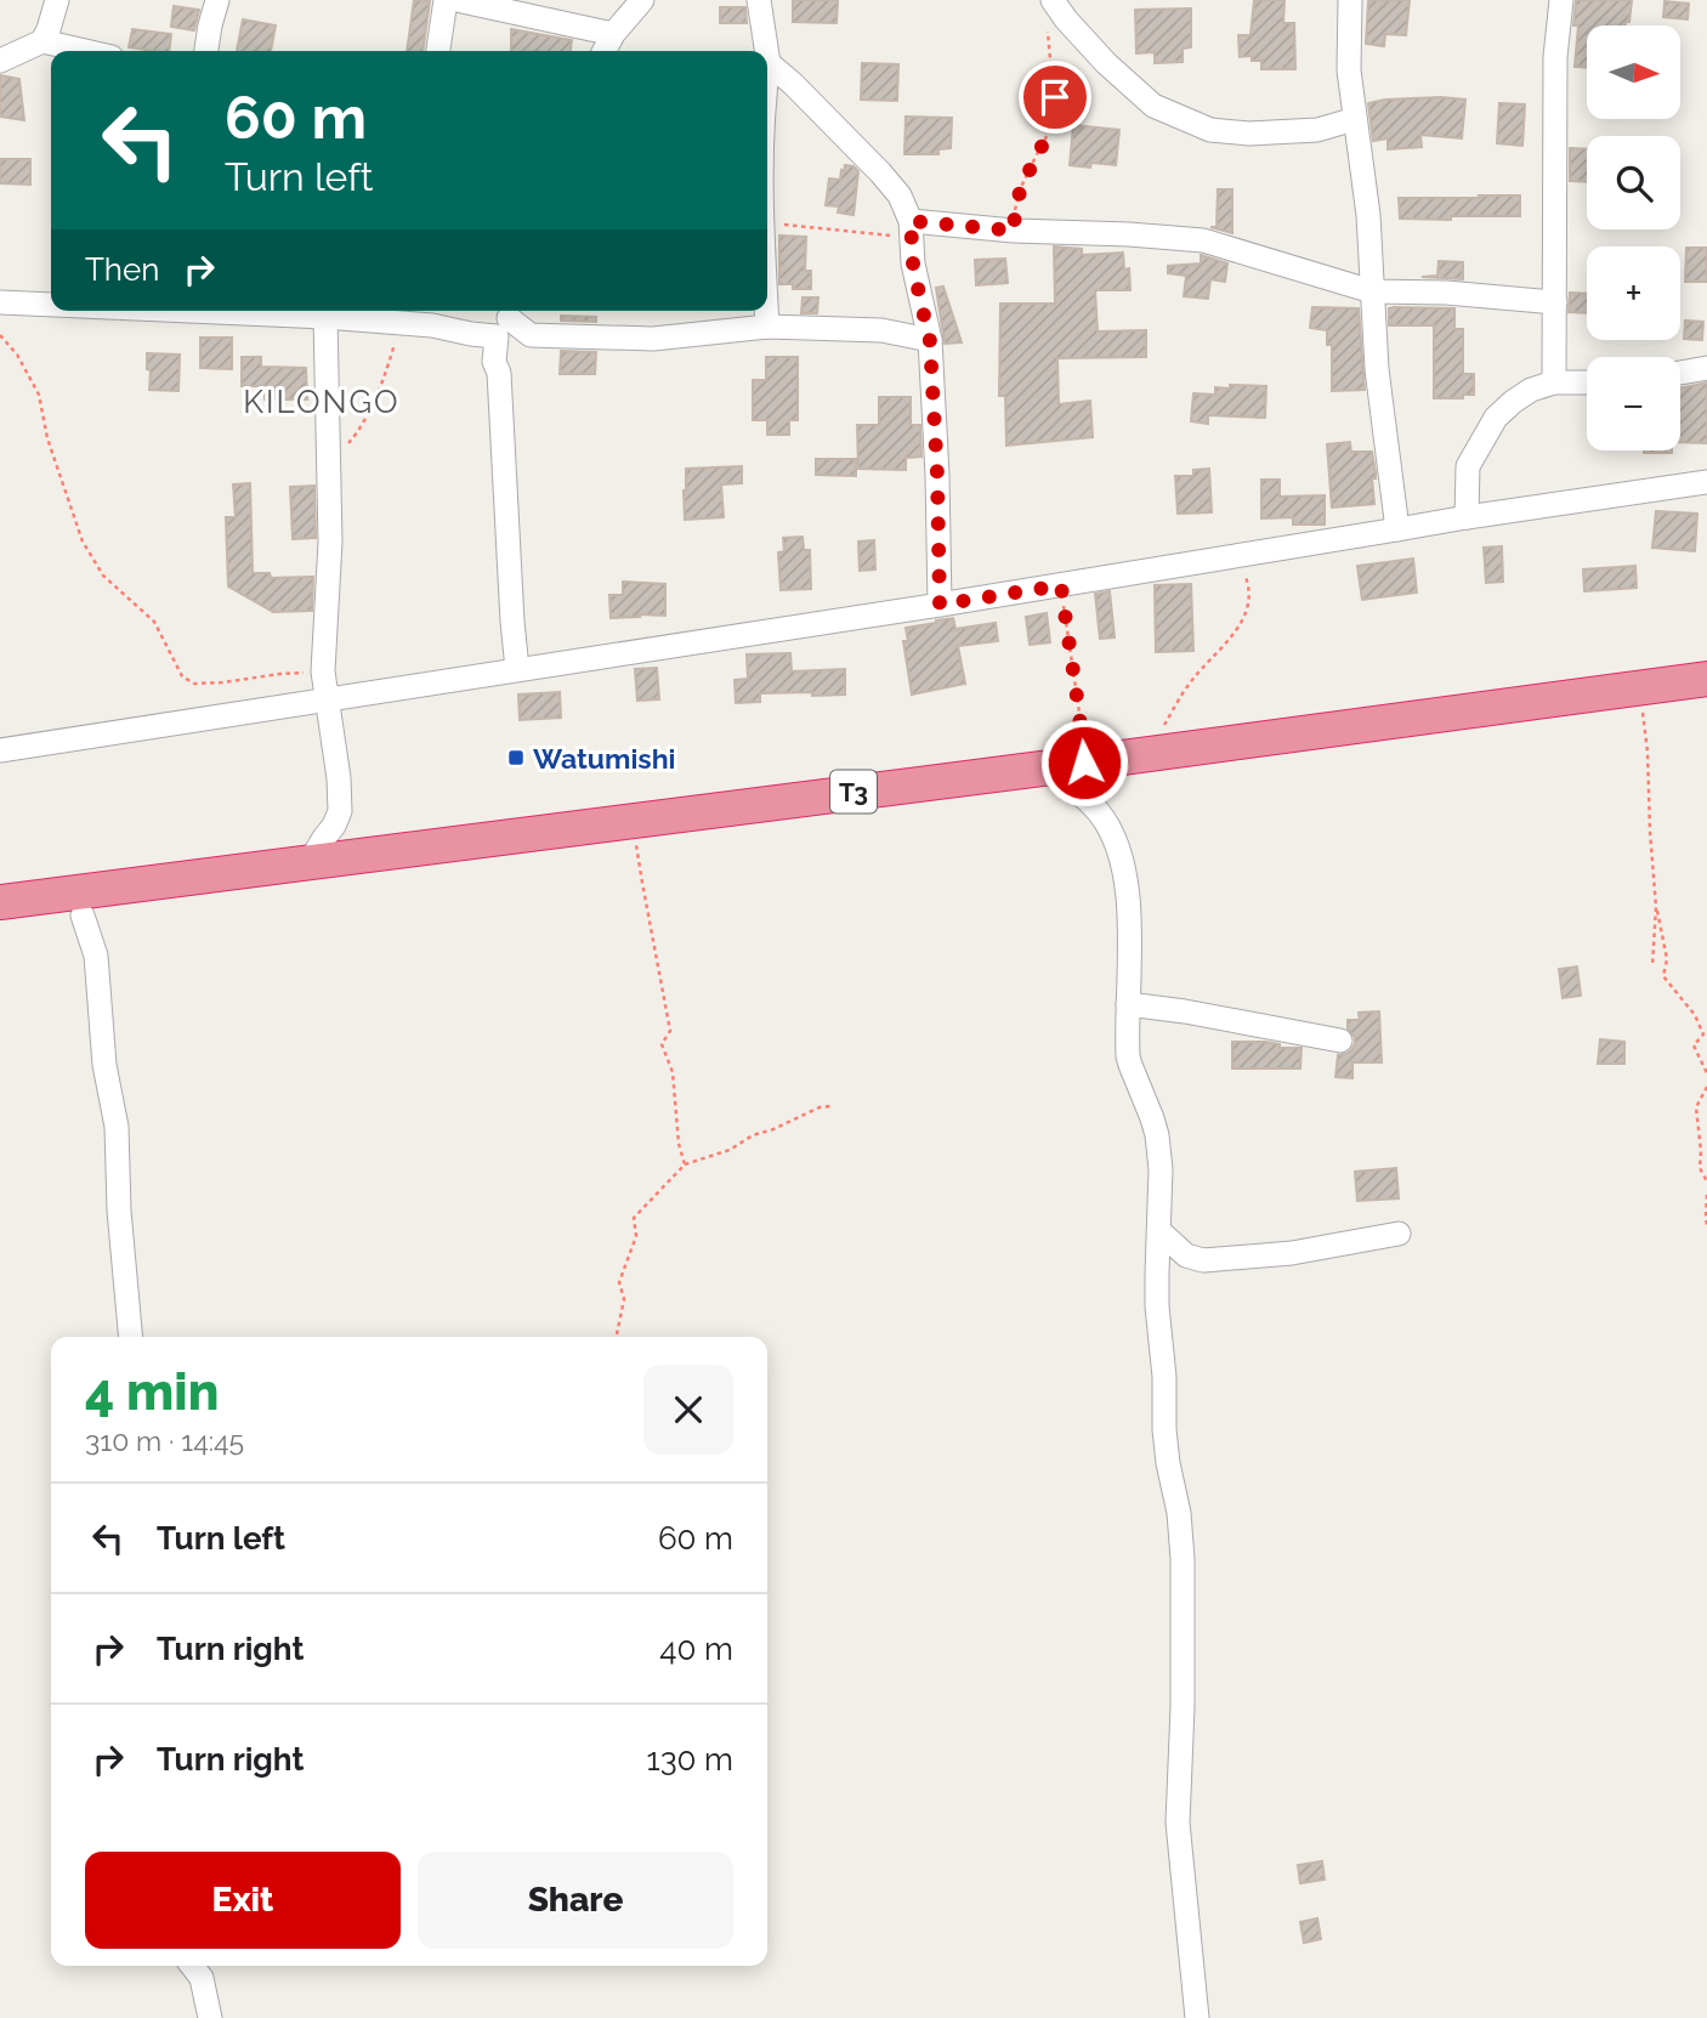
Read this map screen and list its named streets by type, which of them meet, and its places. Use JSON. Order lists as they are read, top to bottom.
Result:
{
  "streets": {
    "highway": ["T3"]
  },
  "districts": ["KILONGO"],
  "places": {
    "transit": ["Watumishi"]
  },
  "north": "right",
  "page": {
    "map_buttons": ["+", "−"],
    "turn": ["60 m", "Turn left"],
    "then": "Then",
    "heading": ["4 min", "310 m · 14:45"],
    "list": [
      {
        "name": "Turn left",
        "value": "60 m"
      },
      {
        "name": "Turn right",
        "value": "40 m"
      },
      {
        "name": "Turn right",
        "value": "130 m"
      }
    ],
    "buttons": ["Exit", "Share"]
  }
}
